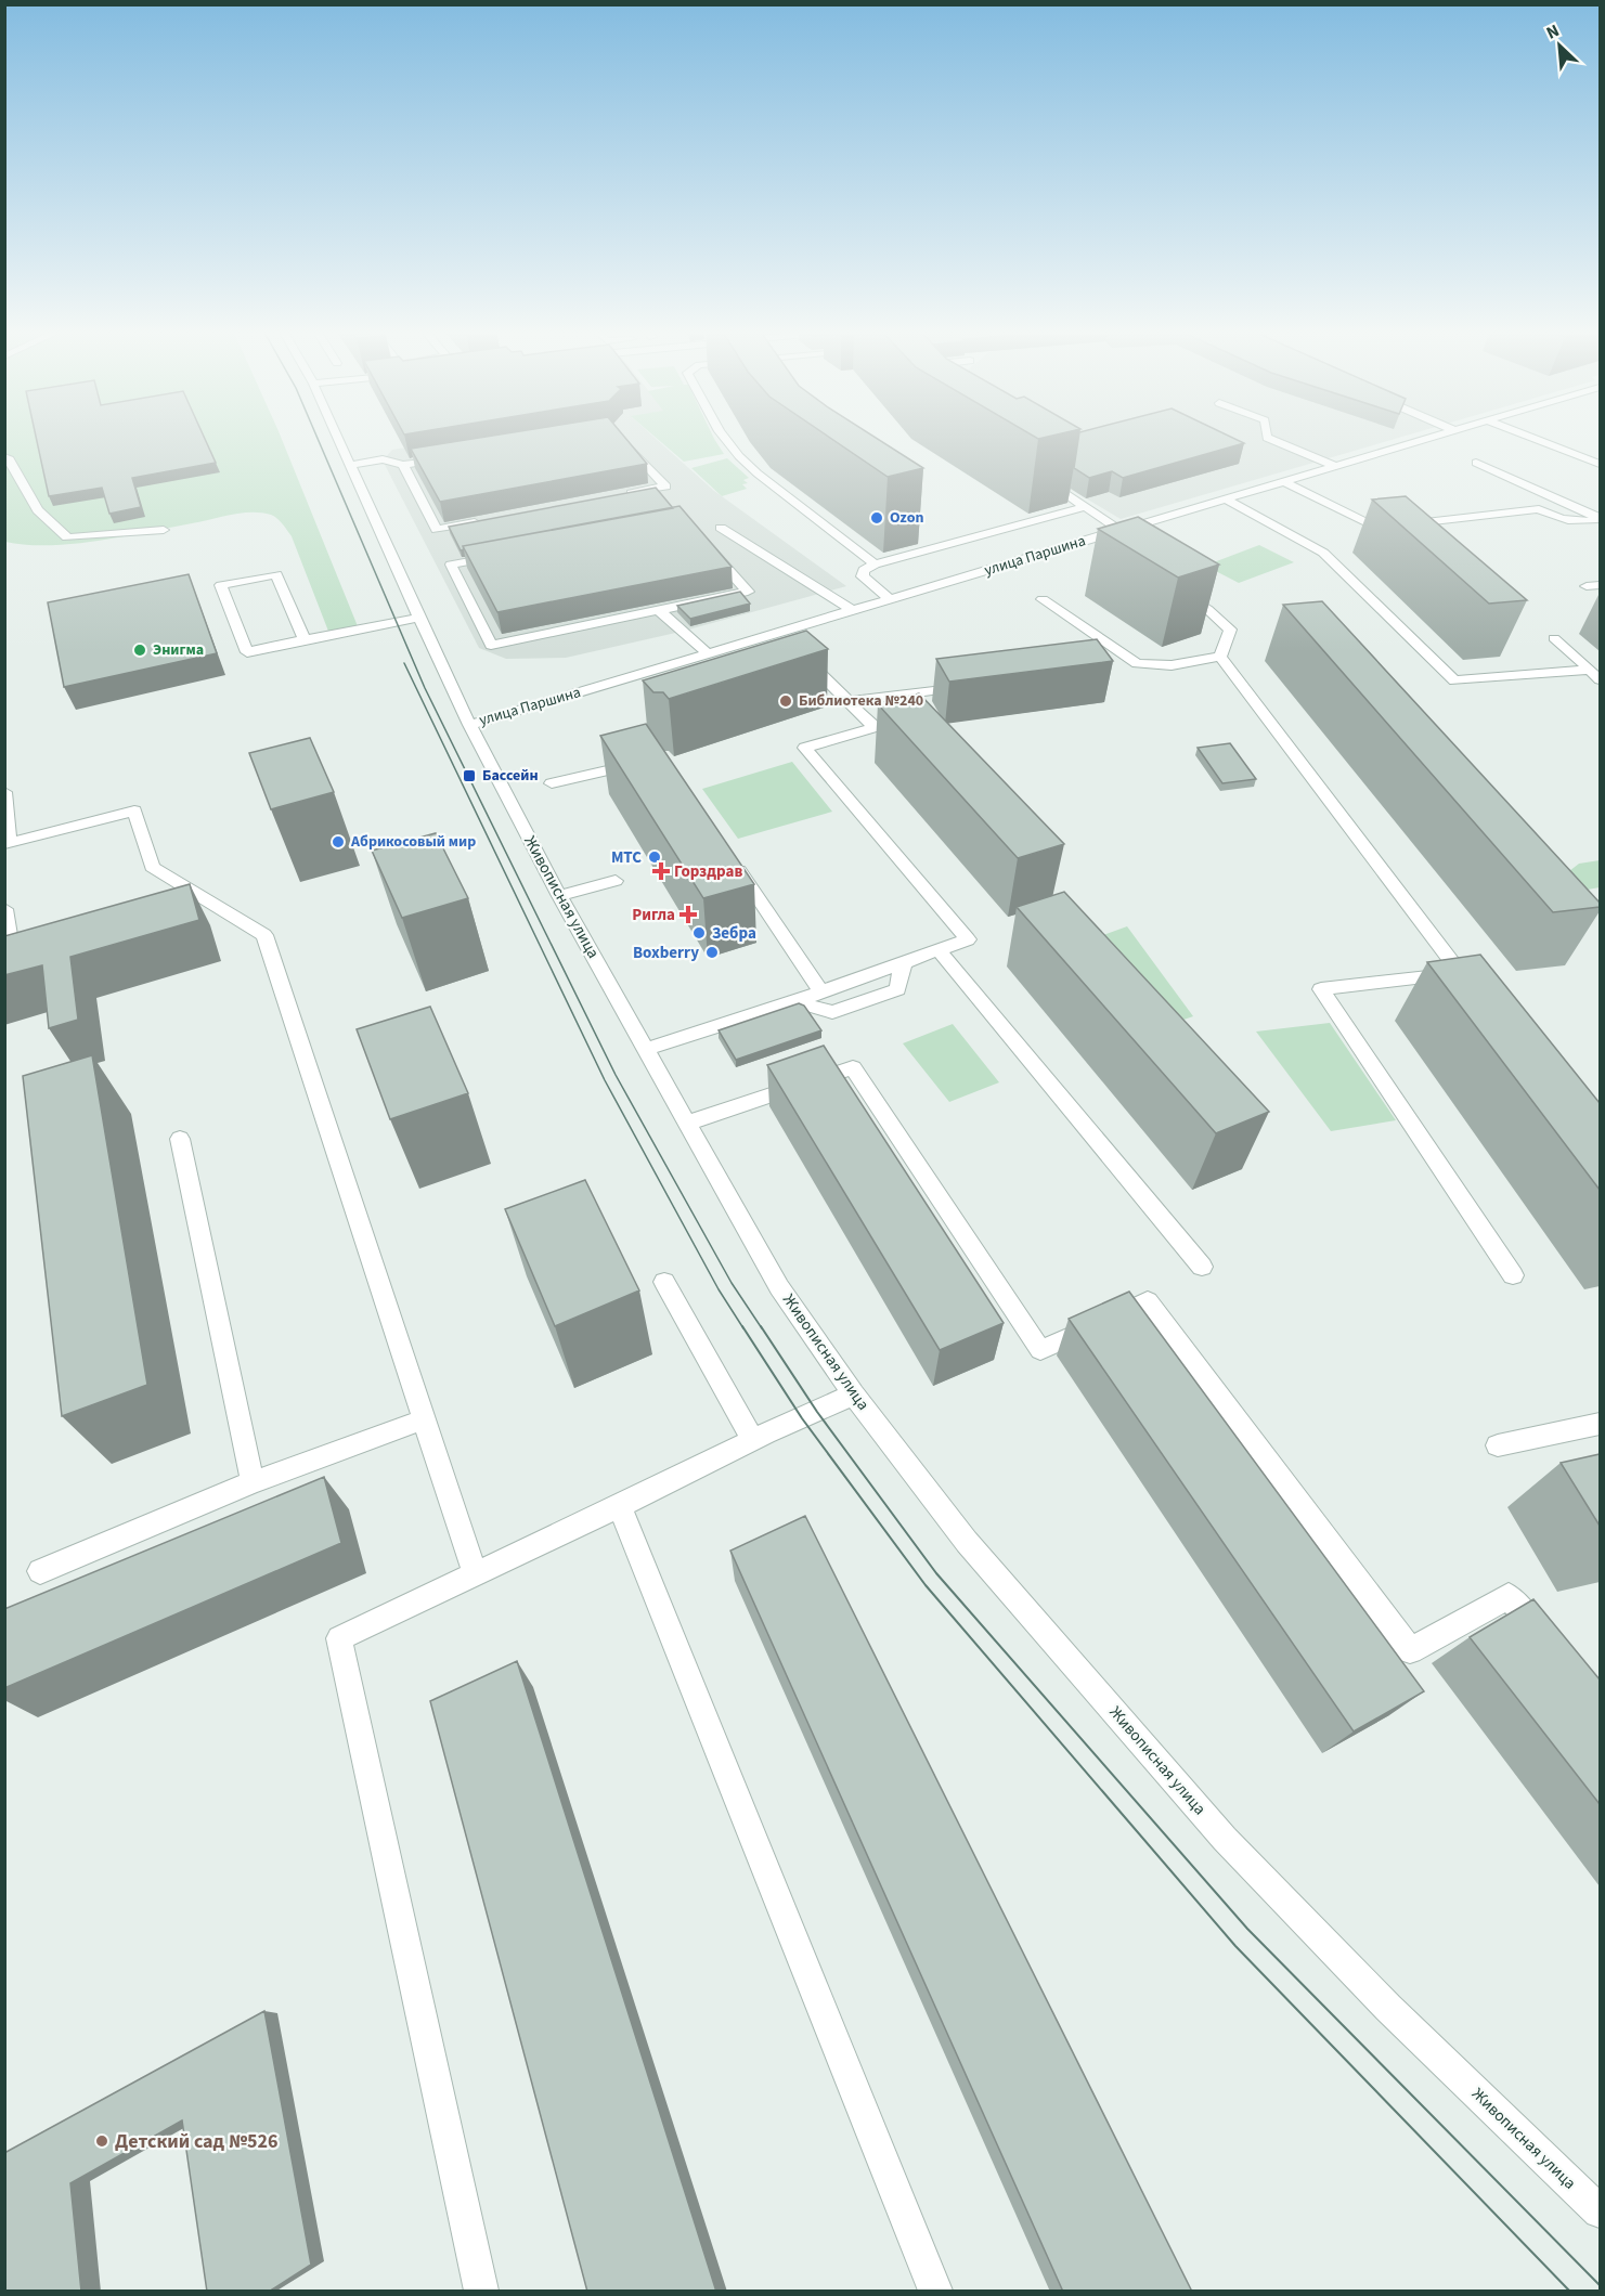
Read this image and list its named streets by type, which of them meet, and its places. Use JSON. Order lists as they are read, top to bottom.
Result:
{
  "streets": {
    "street": ["улица Паршина", "Живописная улица"]
  },
  "crossings": [
    ["улица Паршина", "Живописная улица"]
  ],
  "places": {
    "other": [
      "Ozon",
      "Энигма",
      "Библиотека №240",
      "Абрикосовый мир",
      "МТС",
      "Зебра",
      "Boxberry",
      "Детский сад №526"
    ],
    "transit": ["Бассейн"],
    "health": ["Горздрав", "Ригла"]
  },
  "north": "top left"
}
